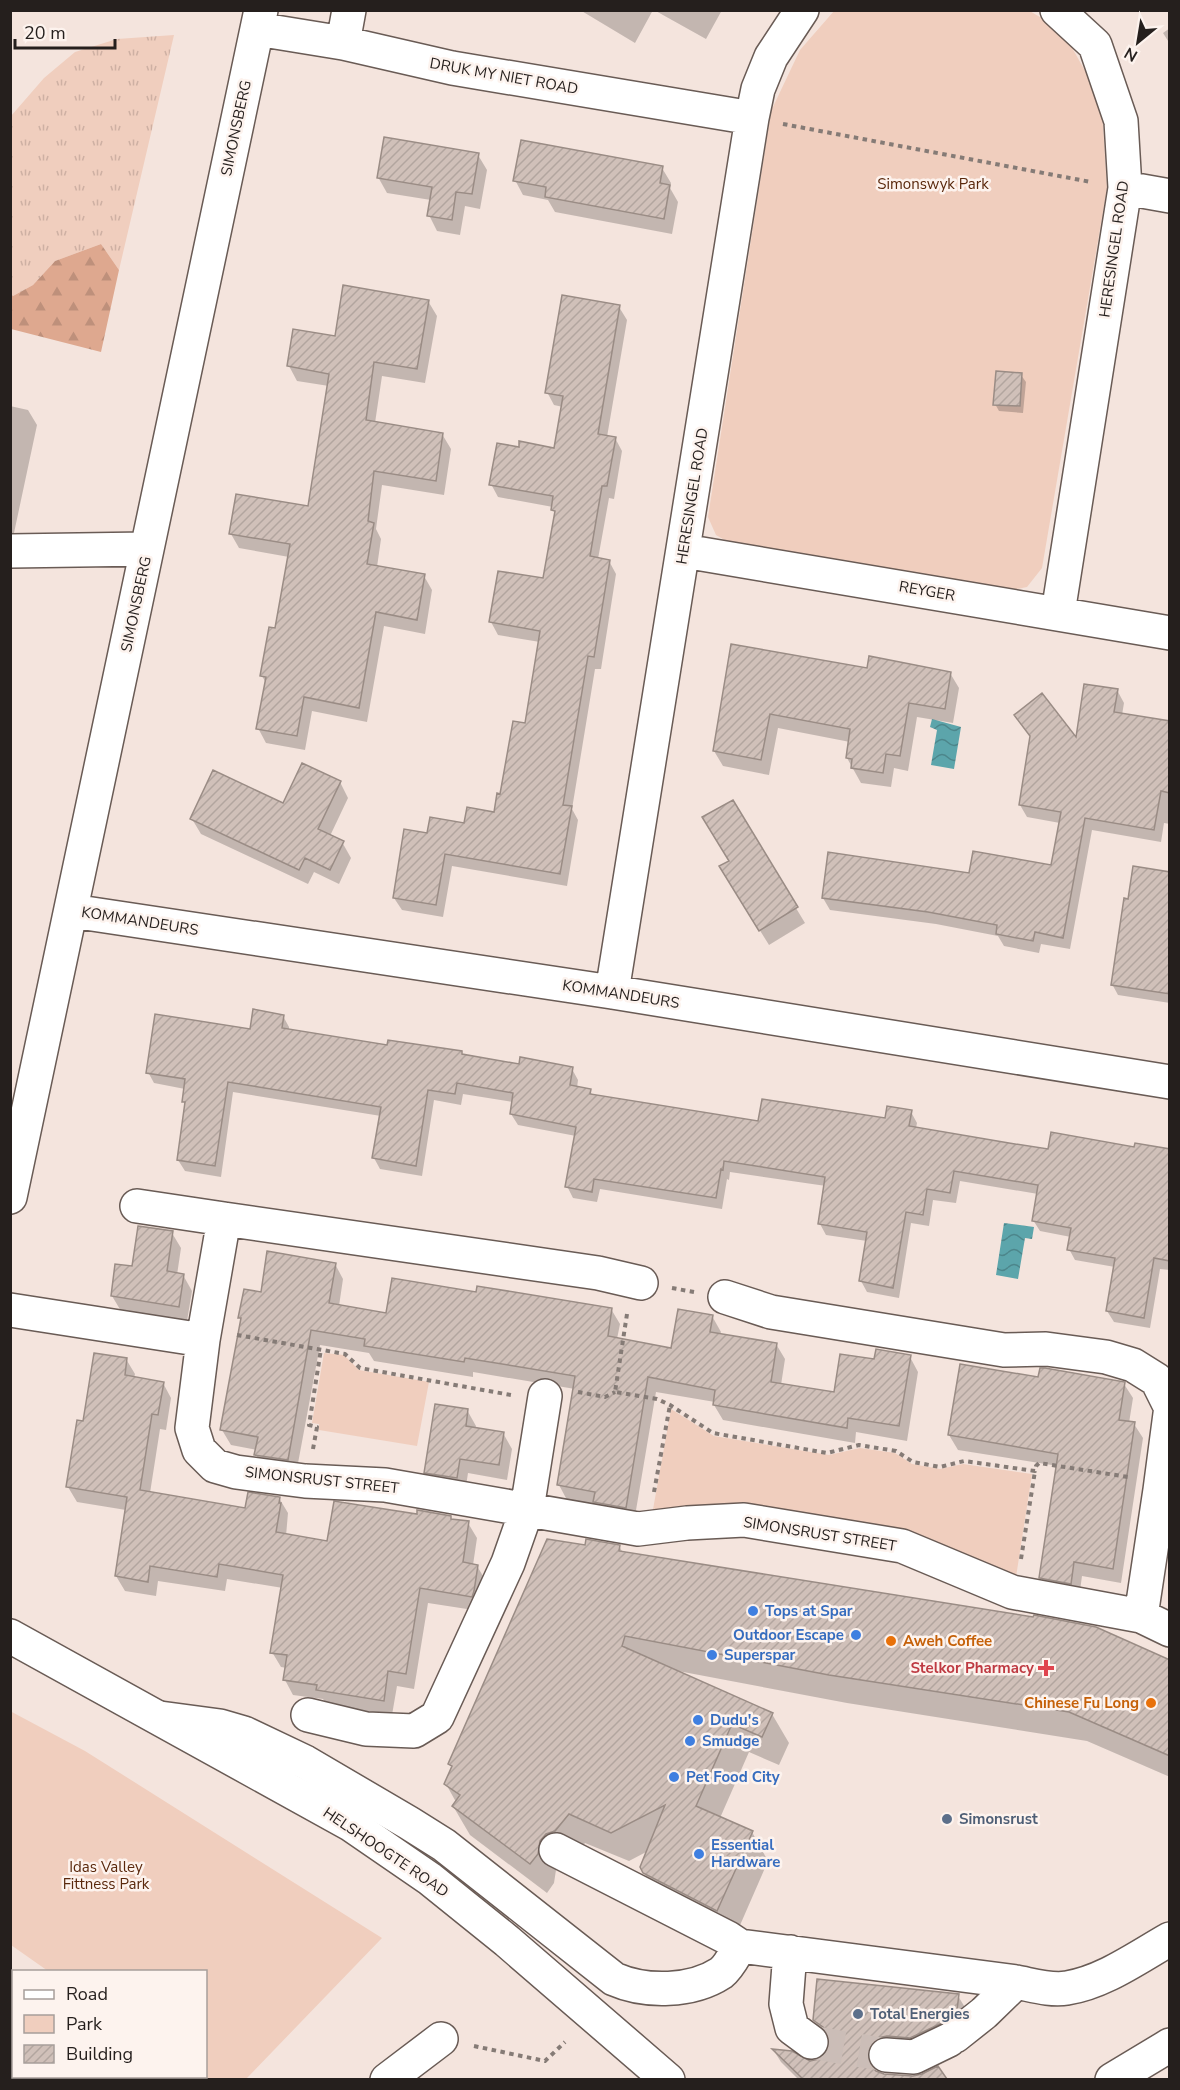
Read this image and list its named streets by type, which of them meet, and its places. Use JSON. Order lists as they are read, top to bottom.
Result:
{
  "streets": {
    "street": [
      "DRUK MY NIET ROAD",
      "SIMONSBERG",
      "HERESINGEL ROAD",
      "REYGER",
      "KOMMANDEURS",
      "SIMONSRUST STREET",
      "HELSHOOGTE ROAD"
    ]
  },
  "crossings": [
    ["DRUK MY NIET ROAD", "SIMONSBERG"],
    ["DRUK MY NIET ROAD", "HERESINGEL ROAD"],
    ["SIMONSBERG", "KOMMANDEURS"],
    ["HERESINGEL ROAD", "REYGER"],
    ["HERESINGEL ROAD", "KOMMANDEURS"]
  ],
  "parks": ["Simonswyk Park", "Idas Valley Fittness Park"],
  "places": {
    "other": [
      "Tops at Spar",
      "Outdoor Escape",
      "Aweh Coffee",
      "Superspar",
      "Chinese Fu Long",
      "Dudu's",
      "Smudge",
      "Pet Food City",
      "Simonsrust",
      "Essential Hardware",
      "Total Energies"
    ],
    "health": ["Stelkor Pharmacy"]
  },
  "legend": ["Road", "Park", "Building"],
  "scale_bar": "20 m",
  "north": "bottom left"
}
